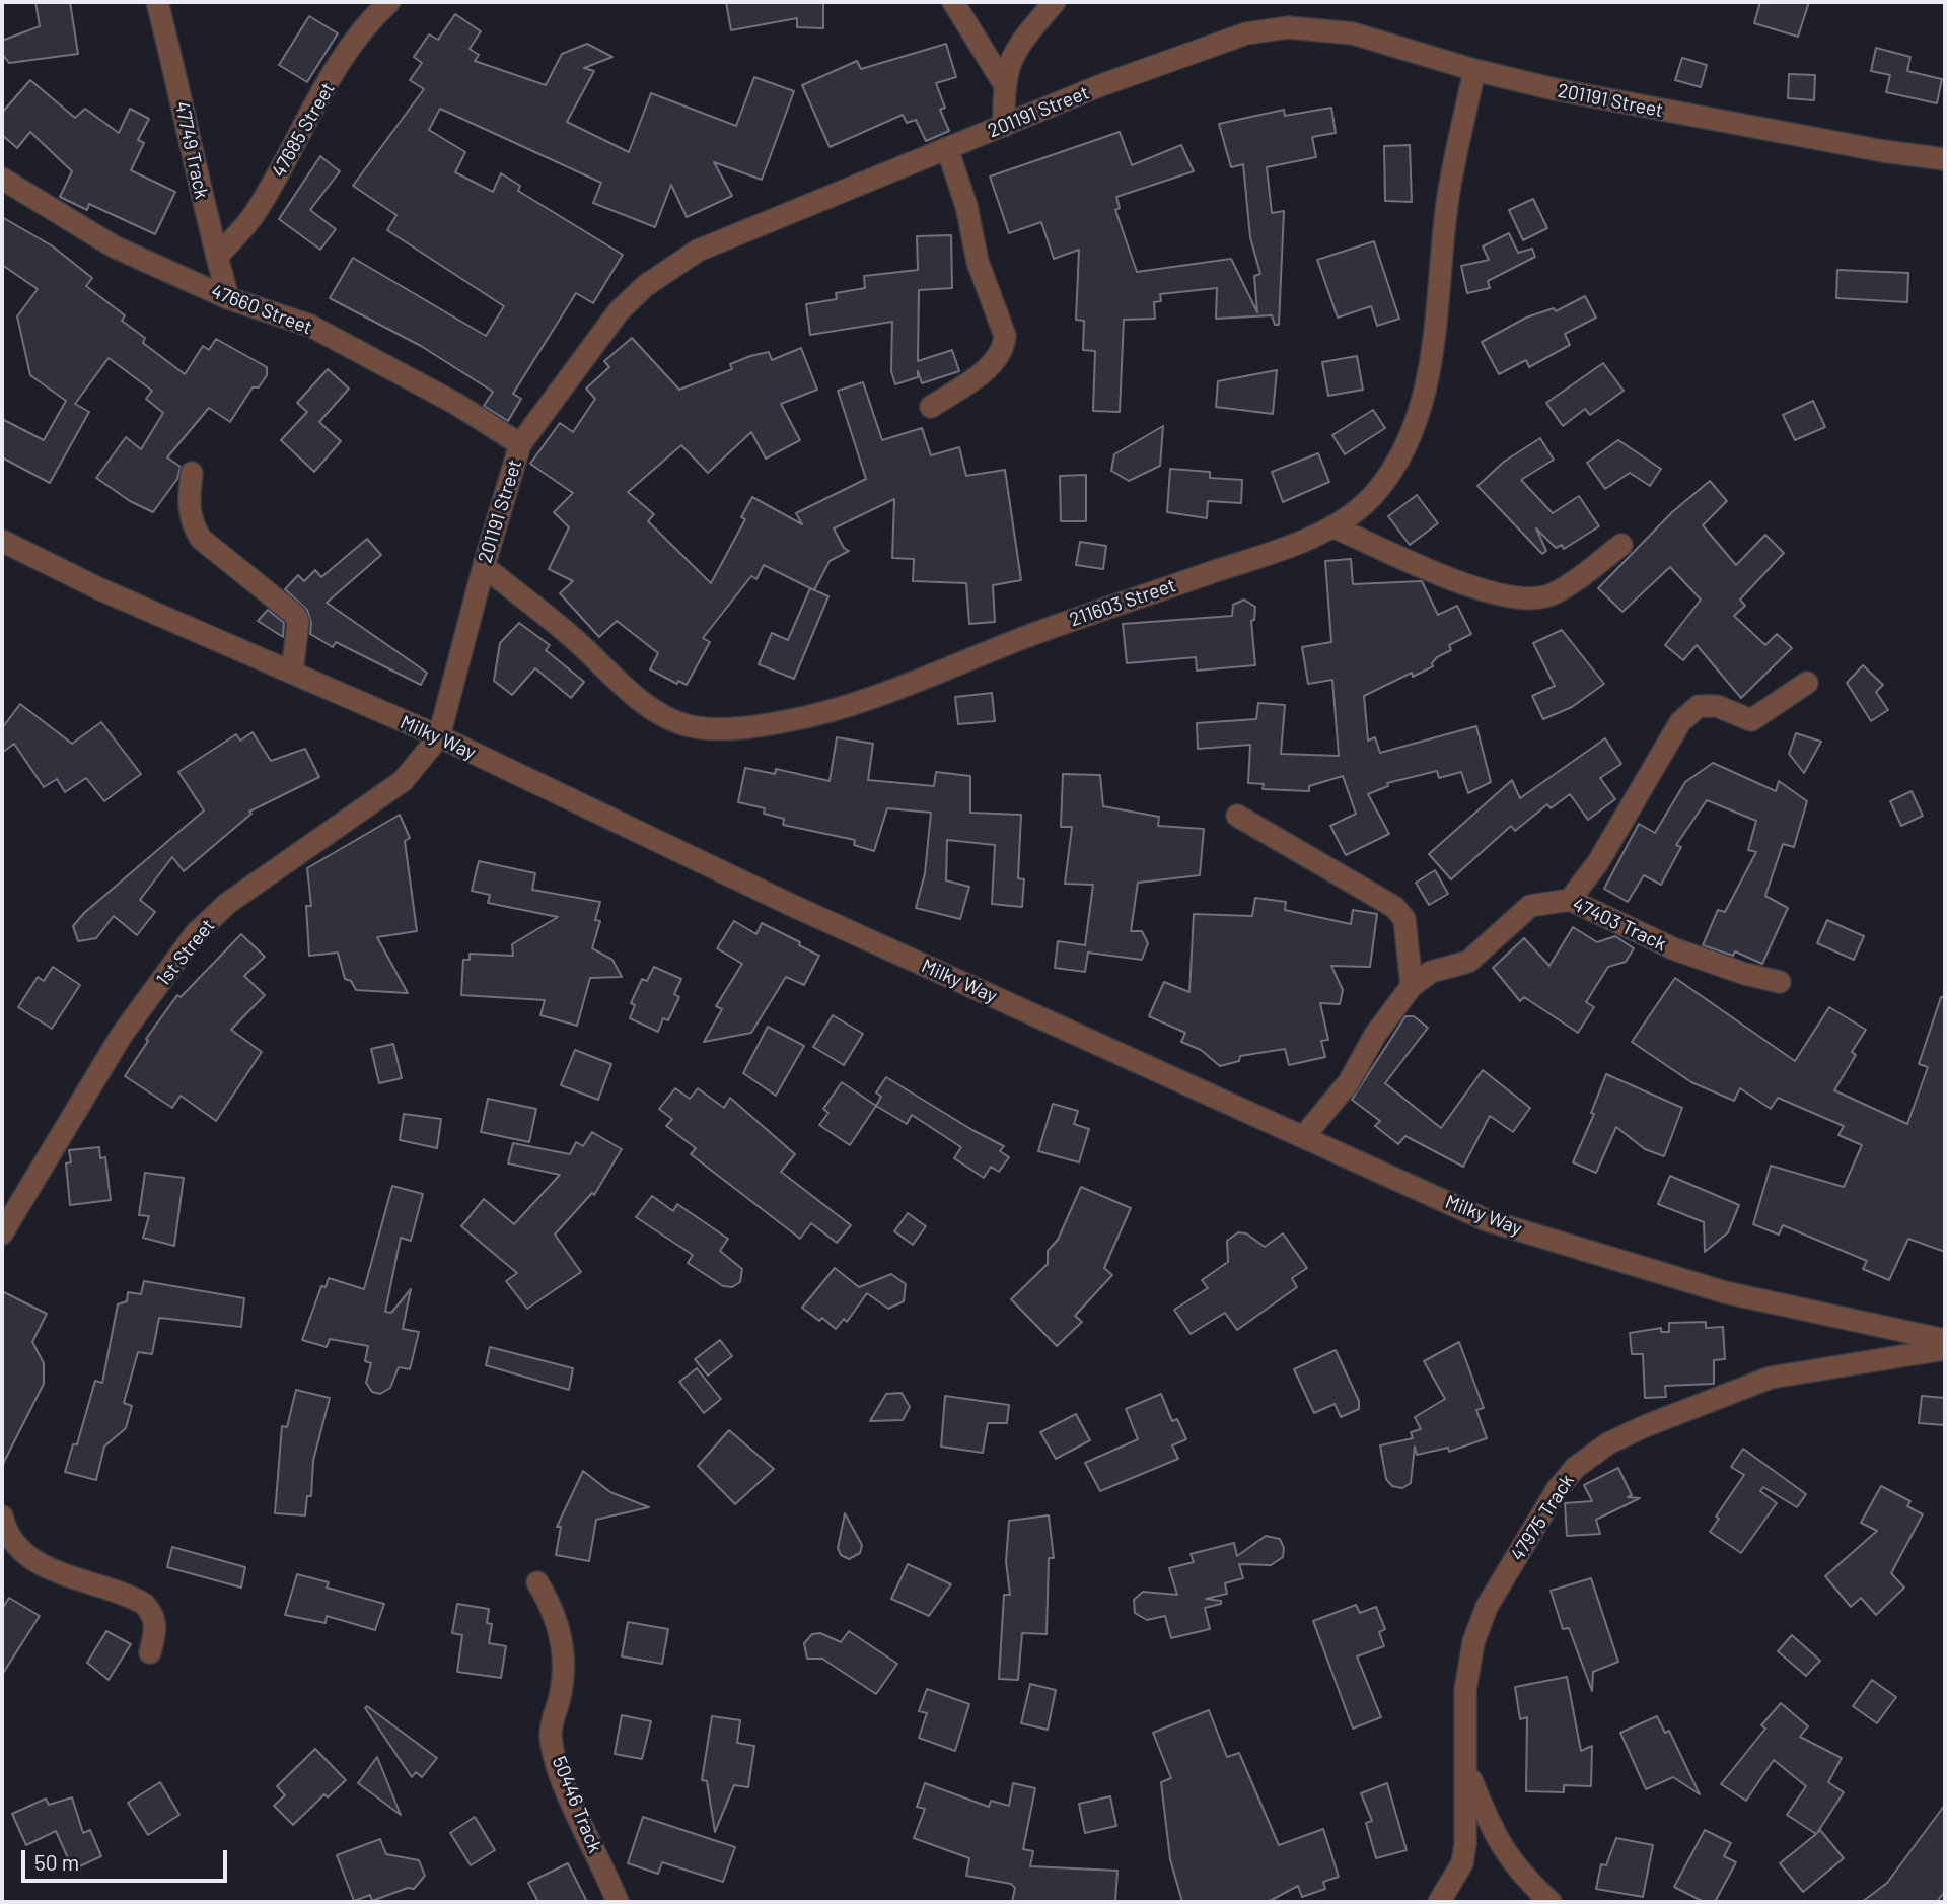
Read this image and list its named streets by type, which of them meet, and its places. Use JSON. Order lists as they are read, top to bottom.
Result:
{
  "streets": {
    "street": [
      "201191 Street",
      "47685 Street",
      "47749 Track",
      "47660 Street",
      "211603 Street",
      "Milky Way",
      "47403 Track",
      "1st Street",
      "47975 Track",
      "50446 Track"
    ]
  },
  "crossings": [
    ["201191 Street", "47660 Street"],
    ["201191 Street", "211603 Street"],
    ["201191 Street", "Milky Way"],
    ["201191 Street", "1st Street"],
    ["47685 Street", "47749 Track"],
    ["47749 Track", "47660 Street"],
    ["Milky Way", "47403 Track"],
    ["Milky Way", "1st Street"]
  ],
  "scale_bar": "50 m"
}
